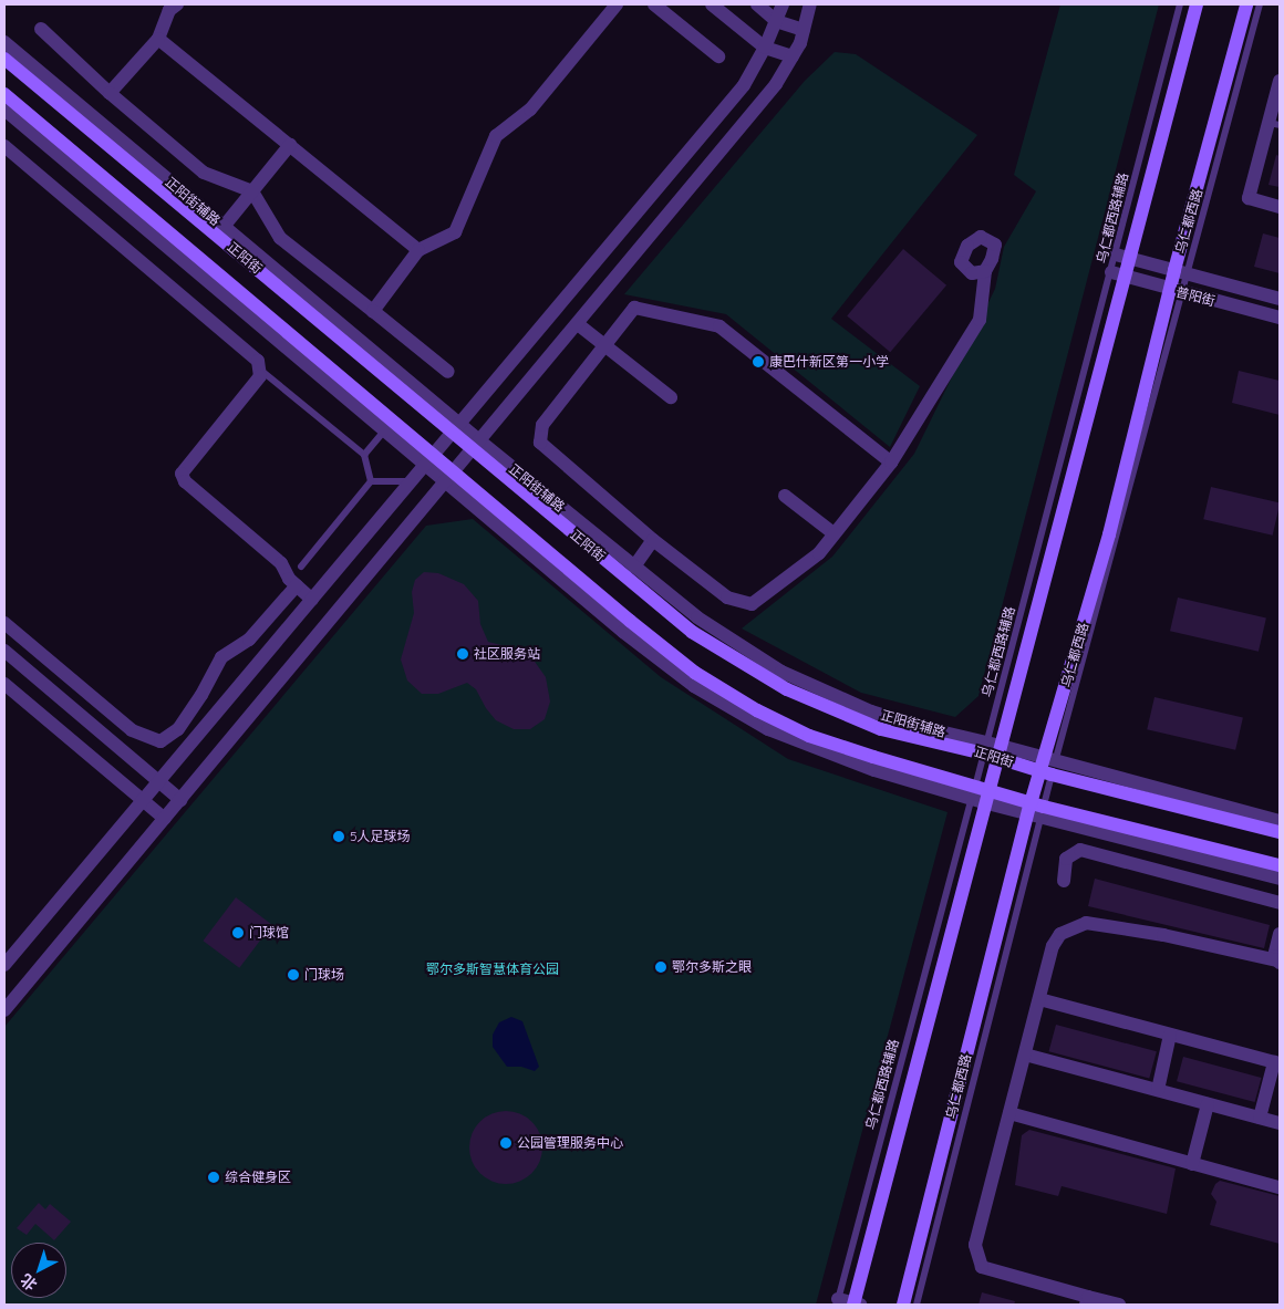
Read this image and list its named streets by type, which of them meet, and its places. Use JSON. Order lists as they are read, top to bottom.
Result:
{
  "streets": {
    "main road": ["乌仁都西路", "正阳街"],
    "street": ["正阳街辅路", "普阳街"],
    "lane": ["乌仁都西路辅路"]
  },
  "crossings": [
    ["正阳街辅路", "乌仁都西路辅路"],
    ["正阳街辅路", "正阳街"],
    ["乌仁都西路辅路", "正阳街"],
    ["乌仁都西路辅路", "普阳街"],
    ["乌仁都西路", "正阳街"],
    ["乌仁都西路", "普阳街"]
  ],
  "parks": ["鄂尔多斯智慧体育公园"],
  "places": [
    "康巴什新区第一小学",
    "社区服务站",
    "5人足球场",
    "门球馆",
    "鄂尔多斯之眼",
    "门球场",
    "公园管理服务中心",
    "综合健身区"
  ],
  "north": "bottom left"
}
